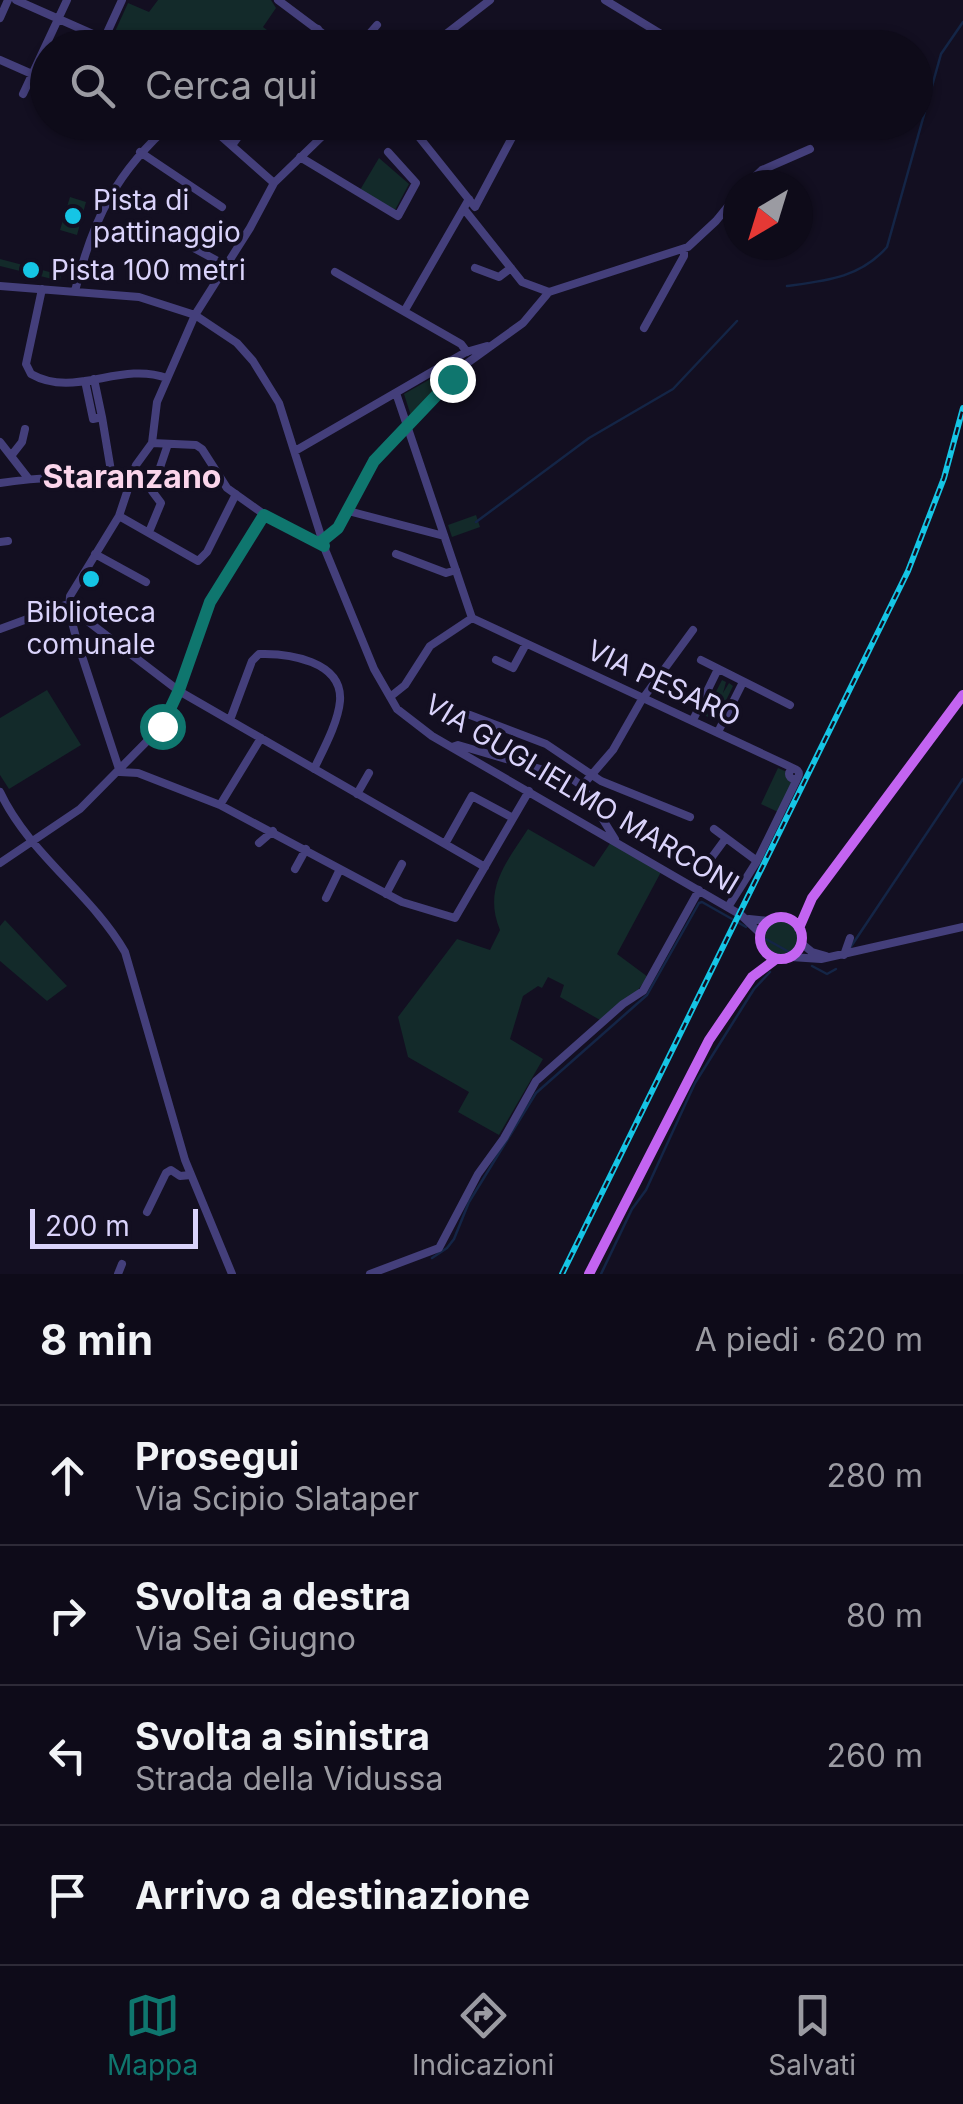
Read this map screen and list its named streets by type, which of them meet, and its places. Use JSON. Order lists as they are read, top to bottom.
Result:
{
  "streets": {
    "street": ["VIA PESARO", "VIA GUGLIELMO MARCONI"]
  },
  "districts": ["Staranzano"],
  "places": ["Pista di pattinaggio", "Pista 100 metri", "Biblioteca comunale"],
  "scale_bar": "200 m",
  "north": "bottom left",
  "page": {
    "search": "Cerca qui",
    "scale": "200 m",
    "heading": ["8 min", "A piedi · 620 m"],
    "list": [
      ["Prosegui", "Via Scipio Slataper", "280 m"],
      ["Svolta a destra", "Via Sei Giugno", "80 m"],
      ["Svolta a sinistra", "Strada della Vidussa", "260 m"],
      "Arrivo a destinazione"
    ],
    "nav": ["Mappa", "Indicazioni", "Salvati"]
  }
}
